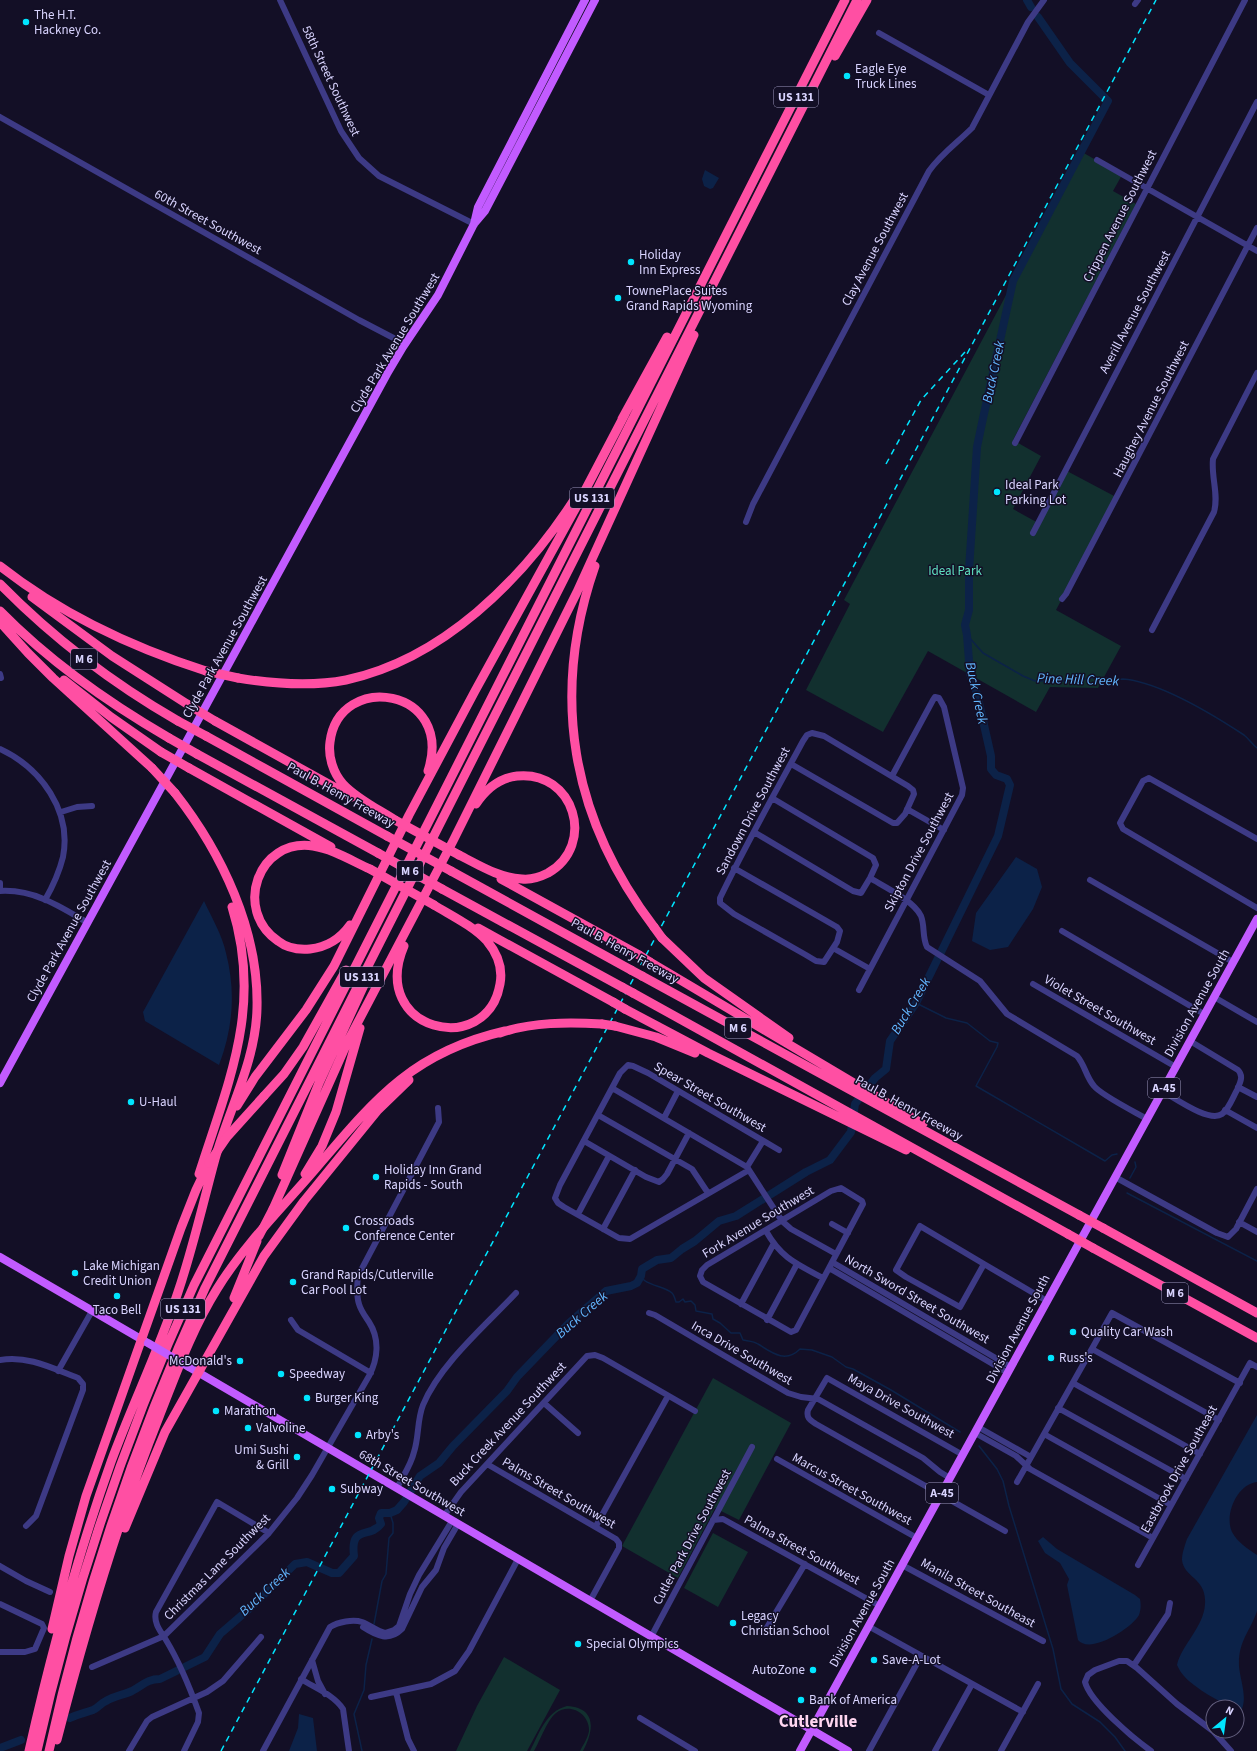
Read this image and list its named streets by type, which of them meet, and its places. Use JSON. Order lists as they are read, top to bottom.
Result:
{
  "streets": {
    "highway": ["US 131", "M 6", "Paul B. Henry Freeway"],
    "main road": [
      "Clyde Park Avenue Southwest",
      "Division Avenue South",
      "A-45",
      "68th Street Southwest"
    ],
    "street": [
      "58th Street Southwest",
      "Crippen Avenue Southwest",
      "60th Street Southwest",
      "Clay Avenue Southwest",
      "Averill Avenue Southwest",
      "Haughey Avenue Southwest",
      "Sandown Drive Southwest",
      "Skipton Drive Southwest",
      "Violet Street Southwest",
      "Spear Street Southwest",
      "Fork Avenue Southwest",
      "North Sword Street Southwest",
      "Inca Drive Southwest",
      "Maya Drive Southwest",
      "Buck Creek Avenue Southwest",
      "Eastbrook Drive Southeast",
      "Marcus Street Southwest",
      "Palms Street Southwest",
      "Cutler Park Drive Southwest",
      "Palma Street Southwest",
      "Christmas Lane Southwest",
      "Manila Street Southeast"
    ]
  },
  "crossings": [
    ["58th Street Southwest", "Clyde Park Avenue Southwest"],
    ["60th Street Southwest", "Clyde Park Avenue Southwest"],
    ["M 6", "Paul B. Henry Freeway"],
    ["Sandown Drive Southwest", "Skipton Drive Southwest"],
    ["Division Avenue South", "Violet Street Southwest"],
    ["Division Avenue South", "North Sword Street Southwest"],
    ["Division Avenue South", "Inca Drive Southwest"],
    ["Division Avenue South", "Maya Drive Southwest"],
    ["Division Avenue South", "68th Street Southwest"],
    ["Division Avenue South", "Marcus Street Southwest"],
    ["Division Avenue South", "Palma Street Southwest"],
    ["Division Avenue South", "Manila Street Southeast"],
    ["Spear Street Southwest", "North Sword Street Southwest"],
    ["Fork Avenue Southwest", "North Sword Street Southwest"],
    ["Inca Drive Southwest", "Maya Drive Southwest"],
    ["Buck Creek Avenue Southwest", "68th Street Southwest"],
    ["Buck Creek Avenue Southwest", "Palms Street Southwest"],
    ["68th Street Southwest", "Palms Street Southwest"],
    ["68th Street Southwest", "Cutler Park Drive Southwest"],
    ["68th Street Southwest", "Christmas Lane Southwest"],
    ["Cutler Park Drive Southwest", "Palma Street Southwest"]
  ],
  "districts": ["Cutlerville"],
  "water": ["Buck Creek", "Pine Hill Creek"],
  "parks": ["Ideal Park"],
  "places": [
    "The H.T. Hackney Co.",
    "Eagle Eye Truck Lines",
    "Holiday Inn Express",
    "TownePlace Suites Grand Rapids Wyoming",
    "Ideal Park Parking Lot",
    "U-Haul",
    "Holiday Inn Grand Rapids - South",
    "Crossroads Conference Center",
    "Lake Michigan Credit Union",
    "Grand Rapids/Cutlerville Car Pool Lot",
    "Taco Bell",
    "Quality Car Wash",
    "Russ's",
    "McDonald's",
    "Speedway",
    "Burger King",
    "Marathon",
    "Valvoline",
    "Arby's",
    "Umi Sushi & Grill",
    "Subway",
    "Legacy Christian School",
    "Special Olympics",
    "Save-A-Lot",
    "AutoZone",
    "Bank of America"
  ],
  "north": "top right"
}
